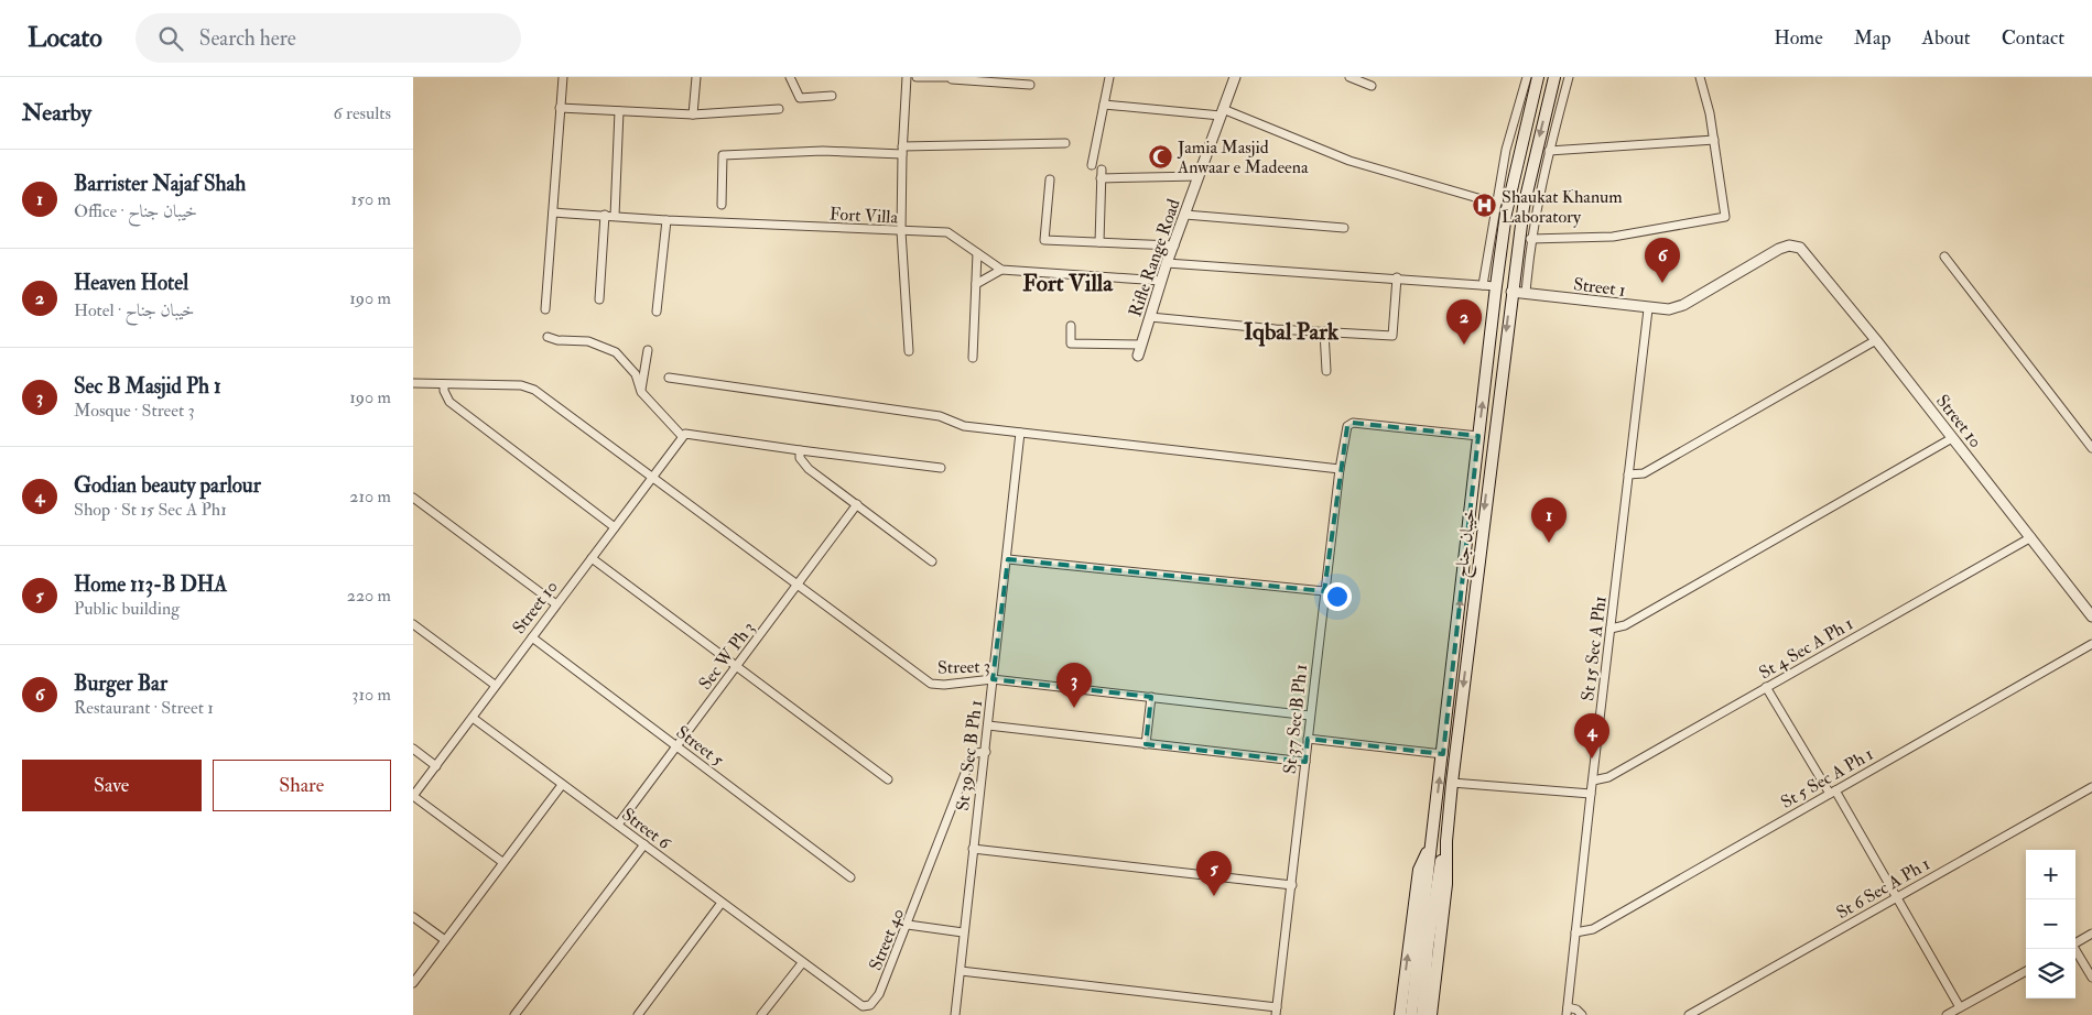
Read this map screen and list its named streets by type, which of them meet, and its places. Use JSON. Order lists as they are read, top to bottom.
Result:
{
  "streets": {
    "main road": ["خیبان جناح"],
    "street": [
      "Fort Villa",
      "Rifle Range Road",
      "Street 1",
      "Street 10",
      "St 4 Sec A Ph 1",
      "St 15 Sec A Ph1",
      "Sec W Ph 3",
      "Street 3",
      "St 37 Sec B Ph 1",
      "Street 5",
      "St 39 Sec B Ph 1",
      "St 5 Sec A Ph 1",
      "Street 6",
      "St 6 Sec A Ph 1",
      "Street 40"
    ]
  },
  "crossings": [
    ["Fort Villa", "Rifle Range Road"],
    ["Street 1", "Street 10"],
    ["Street 1", "خیبان جناح"],
    ["Street 1", "St 15 Sec A Ph1"],
    ["Street 10", "St 4 Sec A Ph 1"],
    ["Street 10", "Street 3"],
    ["Street 10", "Street 5"],
    ["Street 10", "Street 6"],
    ["خیبان جناح", "St 37 Sec B Ph 1"],
    ["St 4 Sec A Ph 1", "St 15 Sec A Ph1"],
    ["St 15 Sec A Ph1", "St 5 Sec A Ph 1"],
    ["Sec W Ph 3", "Street 3"],
    ["Sec W Ph 3", "Street 5"],
    ["Sec W Ph 3", "Street 6"],
    ["Street 3", "St 37 Sec B Ph 1"],
    ["Street 3", "St 39 Sec B Ph 1"],
    ["St 39 Sec B Ph 1", "Street 40"],
    ["Street 6", "Street 40"]
  ],
  "districts": ["Fort Villa", "Iqbal Park"],
  "places": {
    "mosque": ["Jamia Masjid Anwaar e Madeena"],
    "hospital": ["Shaukat Khanum Laboratory"]
  },
  "page": {
    "header": "Locato",
    "search": "Search here",
    "nav": [
      "Home",
      "Map",
      "About",
      "Contact"
    ],
    "heading": ["Nearby", "6 results"],
    "list": [
      {
        "mark": "1",
        "name": "Barrister Najaf Shah",
        "note": "Office · خیبان جناح",
        "value": "150 m"
      },
      {
        "mark": "2",
        "name": "Heaven Hotel",
        "note": "Hotel · خیبان جناح",
        "value": "190 m"
      },
      {
        "mark": "3",
        "name": "Sec B Masjid Ph 1",
        "note": "Mosque · Street 3",
        "value": "190 m"
      },
      {
        "mark": "4",
        "name": "Godian beauty parlour",
        "note": "Shop · St 15 Sec A Ph1",
        "value": "210 m"
      },
      {
        "mark": "5",
        "name": "Home 113-B DHA",
        "note": "Public building",
        "value": "220 m"
      },
      {
        "mark": "6",
        "name": "Burger Bar",
        "note": "Restaurant · Street 1",
        "value": "310 m"
      }
    ],
    "pins": [
      "6",
      "2",
      "1",
      "3",
      "4",
      "5"
    ],
    "buttons": ["Save", "Share"],
    "map_buttons": ["+", "−"]
  }
}
